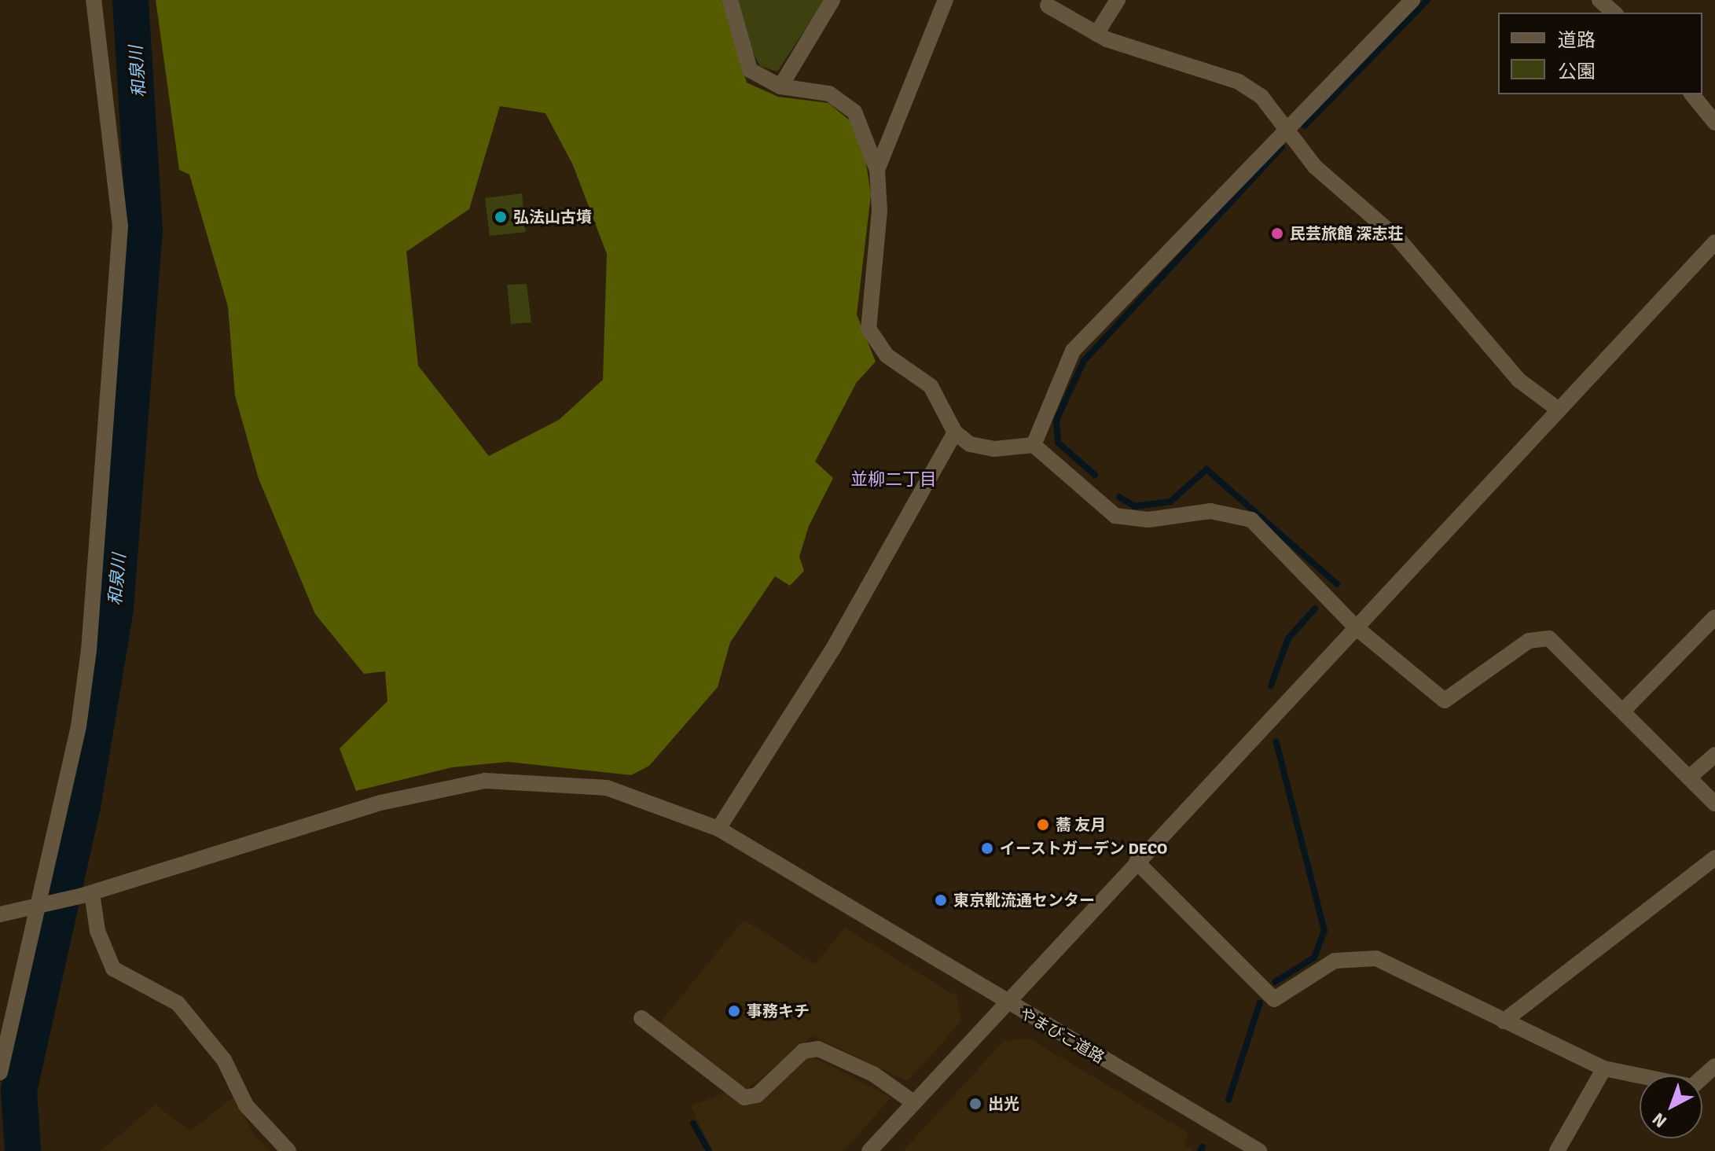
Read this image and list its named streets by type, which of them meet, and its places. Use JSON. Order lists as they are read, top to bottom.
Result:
{
  "streets": {
    "street": ["やまびこ道路"]
  },
  "districts": ["並柳二丁目"],
  "water": ["和泉川"],
  "places": [
    "弘法山古墳",
    "民芸旅館 深志荘",
    "蕎 友月",
    "イーストガーデン DECO",
    "東京靴流通センター",
    "事務キチ",
    "出光"
  ],
  "legend": ["道路", "公園"],
  "north": "bottom left"
}
